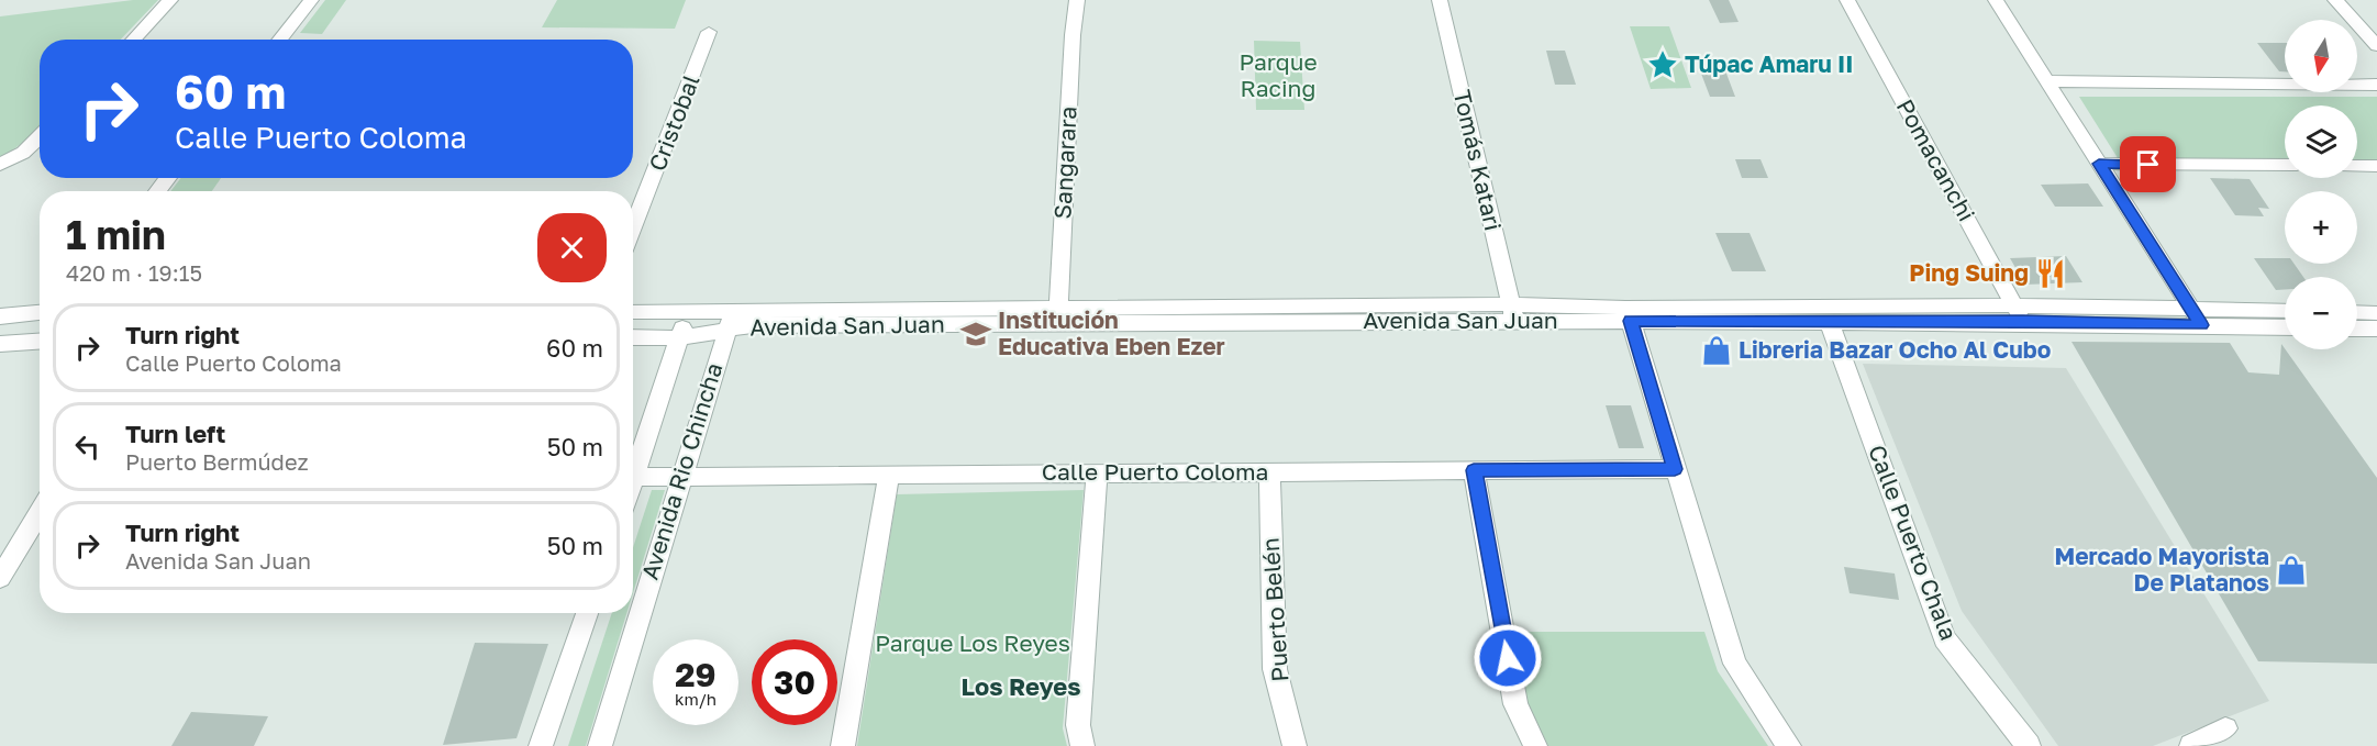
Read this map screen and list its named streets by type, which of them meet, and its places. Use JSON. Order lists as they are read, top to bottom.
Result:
{
  "streets": {
    "street": [
      "Cristobal",
      "Tomás Katari",
      "Pomacanchi",
      "Sangarara",
      "Avenida San Juan",
      "Avenida Rio Chincha",
      "Calle Puerto Coloma",
      "Calle Puerto Chala",
      "Puerto Belén"
    ]
  },
  "crossings": [
    ["Tomás Katari", "Avenida San Juan"],
    ["Pomacanchi", "Avenida San Juan"],
    ["Sangarara", "Avenida San Juan"],
    ["Avenida San Juan", "Avenida Rio Chincha"],
    ["Avenida San Juan", "Calle Puerto Chala"],
    ["Avenida Rio Chincha", "Calle Puerto Coloma"],
    ["Calle Puerto Coloma", "Puerto Belén"]
  ],
  "districts": ["Los Reyes"],
  "parks": ["Parque Racing", "Parque Los Reyes"],
  "places": {
    "place": ["Túpac Amaru II"],
    "restaurant": ["Ping Suing"],
    "school or university": ["Institución Educativa Eben Ezer"],
    "shop": ["Libreria Bazar Ocho Al Cubo", "Mercado Mayorista De Platanos"]
  },
  "north": "bottom",
  "page": {
    "map_buttons": ["+", "−"],
    "turn": ["60 m", "Calle Puerto Coloma"],
    "heading": ["1 min", "420 m · 19:15"],
    "list": [
      {
        "name": "Turn right",
        "note": "Calle Puerto Coloma",
        "value": "60 m"
      },
      {
        "name": "Turn left",
        "note": "Puerto Bermúdez",
        "value": "50 m"
      },
      {
        "name": "Turn right",
        "note": "Avenida San Juan",
        "value": "50 m"
      }
    ],
    "speed": "29 km/h",
    "limit": "30"
  }
}
